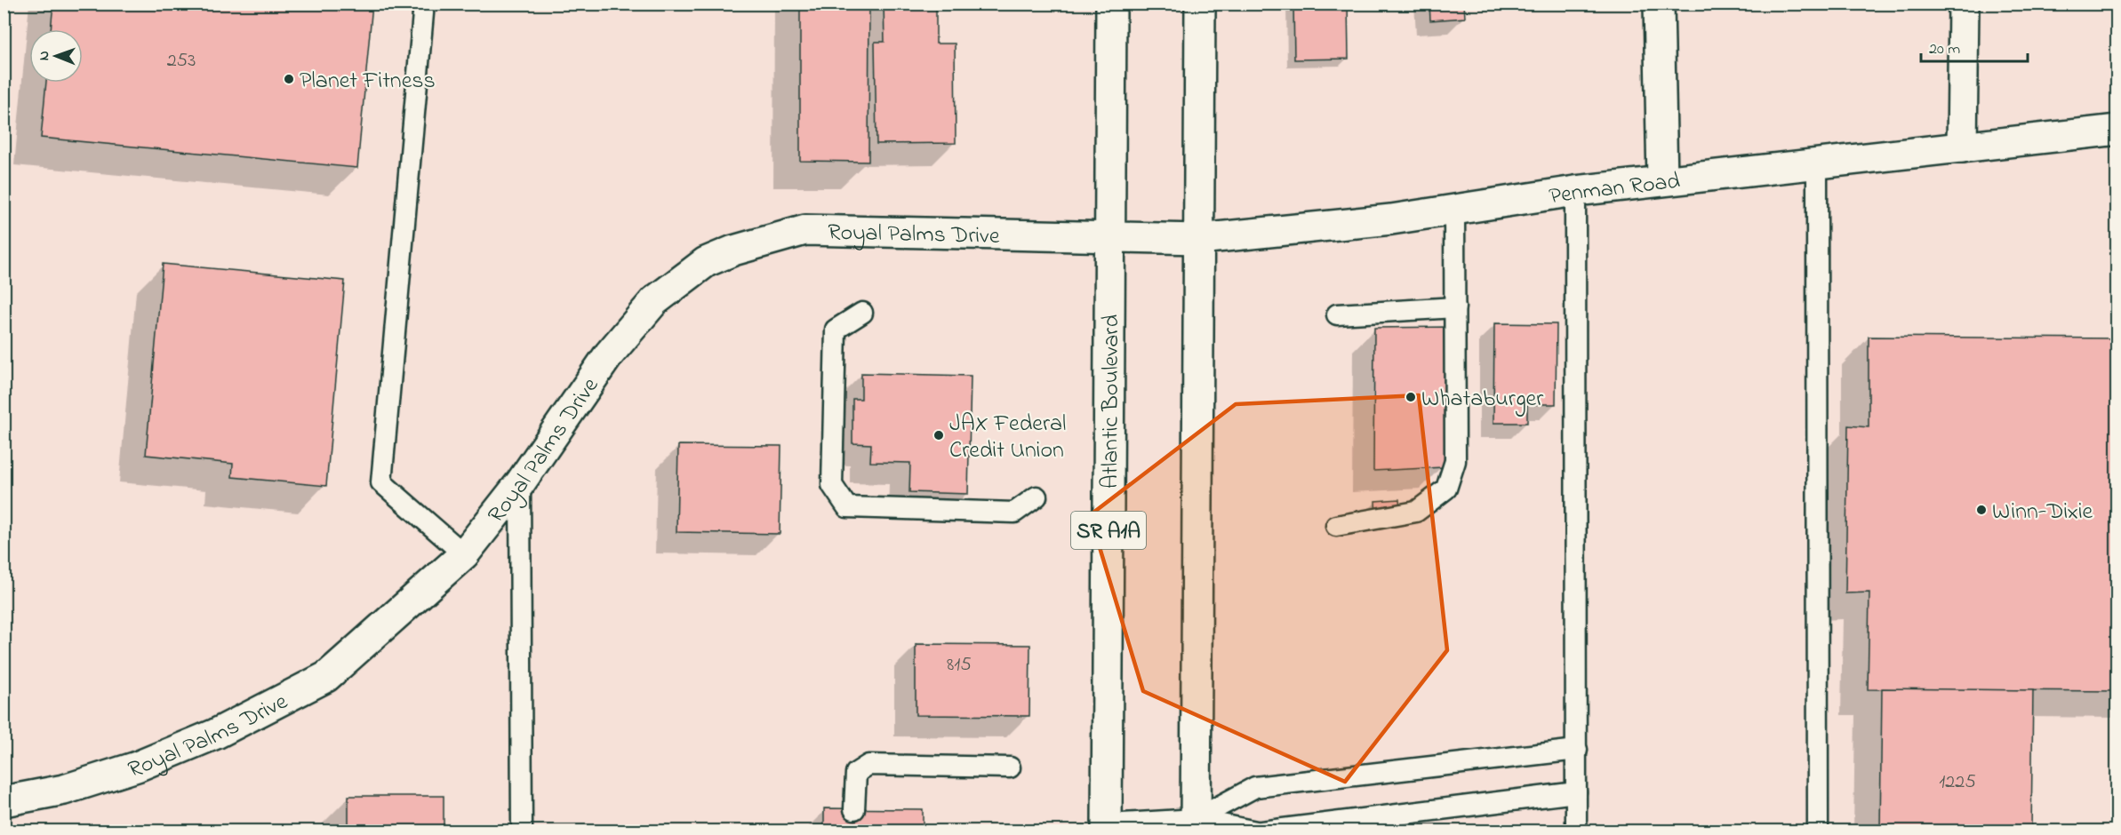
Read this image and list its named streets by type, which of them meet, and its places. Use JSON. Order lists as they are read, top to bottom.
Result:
{
  "streets": {
    "main road": [
      "Penman Road",
      "Royal Palms Drive",
      "Atlantic Boulevard",
      "SR A1A"
    ]
  },
  "crossings": [
    ["Penman Road", "Royal Palms Drive"],
    ["Penman Road", "Atlantic Boulevard"],
    ["Royal Palms Drive", "Atlantic Boulevard"]
  ],
  "places": [
    "Planet Fitness",
    "Whataburger",
    "JAX Federal Credit Union",
    "Winn-Dixie"
  ],
  "house_numbers": ["253", "815", "1225"],
  "scale_bar": "20 m",
  "north": "left"
}
